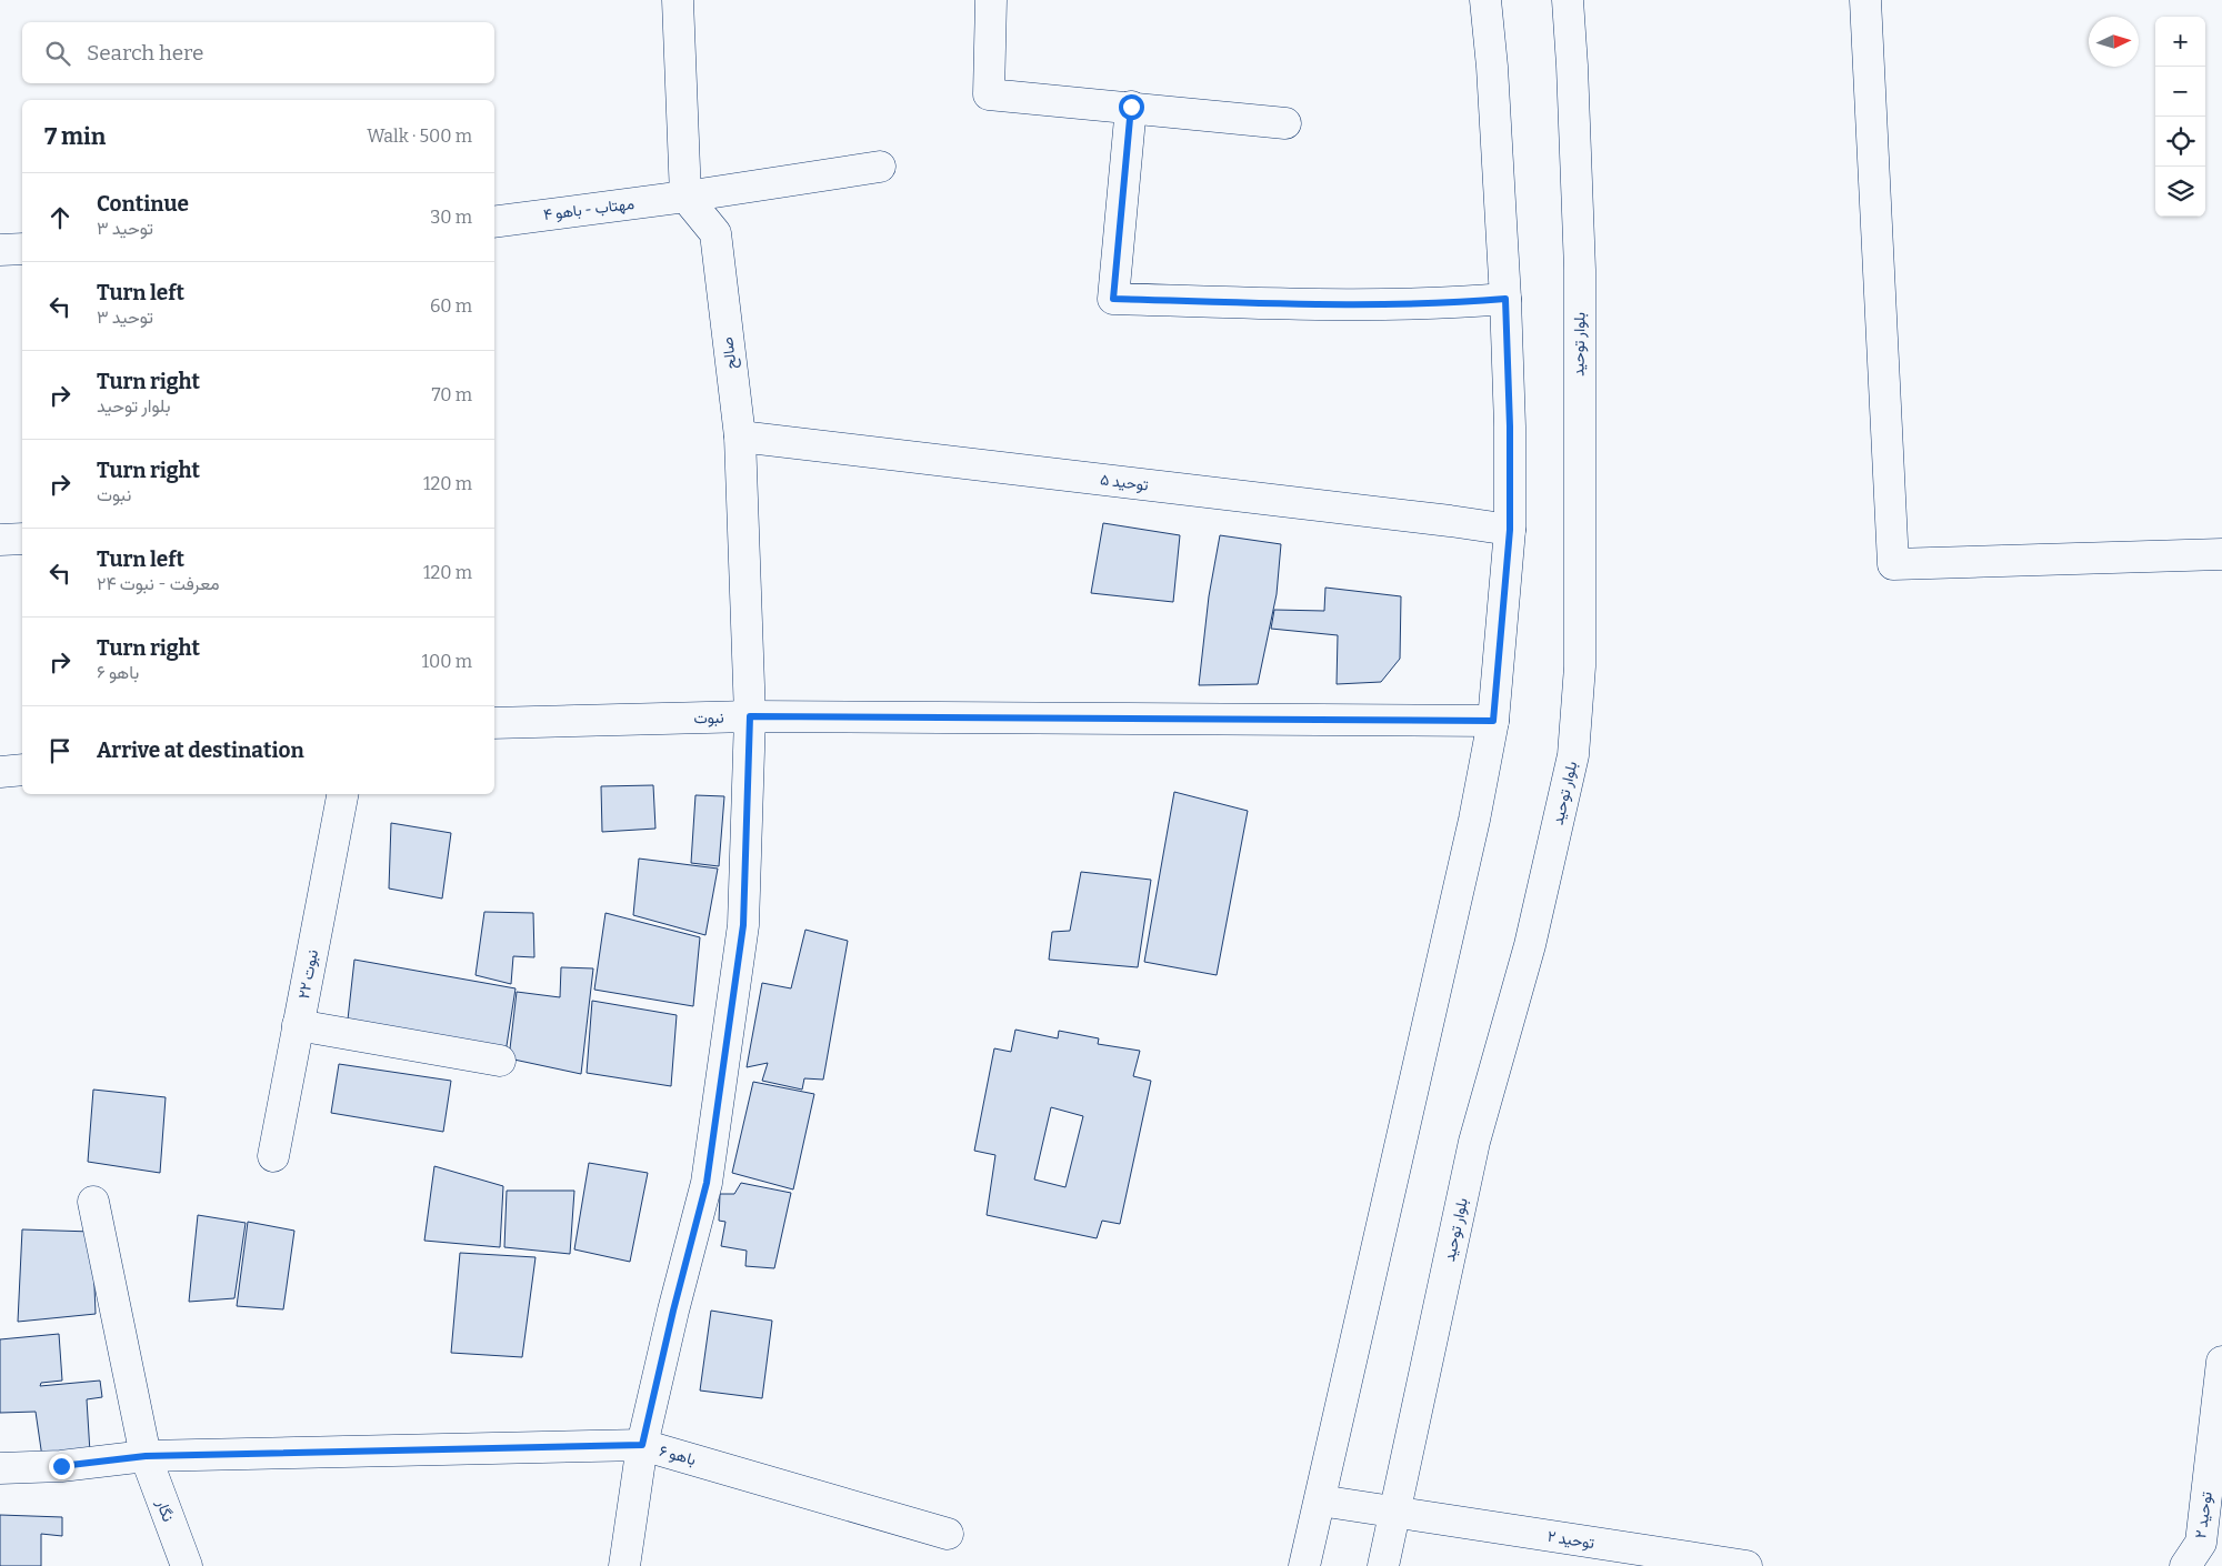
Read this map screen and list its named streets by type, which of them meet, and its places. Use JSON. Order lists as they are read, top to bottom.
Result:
{
  "streets": {
    "street": [
      "مهتاب - باهو ۴",
      "بلوار توحید",
      "صالح",
      "توحید ۵",
      "نبوت",
      "نبوت ۲۲",
      "باهو ۶",
      "نگار",
      "توحید ۲"
    ]
  },
  "crossings": [
    ["مهتاب - باهو ۴", "صالح"],
    ["بلوار توحید", "توحید ۲"],
    ["صالح", "توحید ۵"],
    ["صالح", "نبوت"],
    ["صالح", "باهو ۶"],
    ["باهو ۶", "نگار"]
  ],
  "north": "right",
  "page": {
    "map_buttons": ["+", "−"],
    "search": "Search here",
    "heading": ["7 min", "Walk · 500 m"],
    "list": [
      ["Continue", "توحید ۳", "30 m"],
      ["Turn left", "توحید ۳", "60 m"],
      ["Turn right", "بلوار توحید", "70 m"],
      ["Turn right", "نبوت", "120 m"],
      ["Turn left", "معرفت - نبوت ۲۴", "120 m"],
      ["Turn right", "باهو ۶", "100 m"],
      "Arrive at destination"
    ]
  }
}
